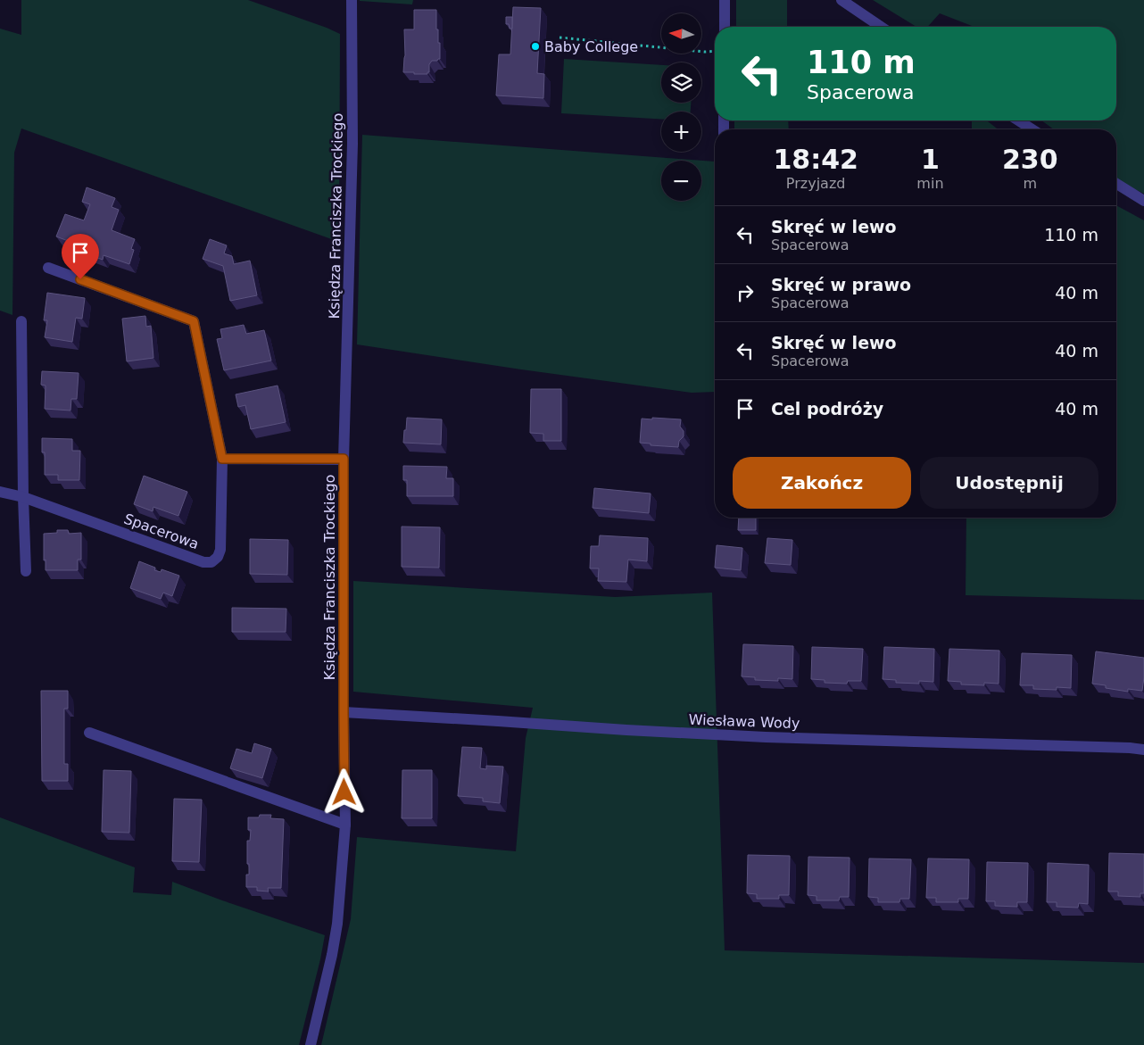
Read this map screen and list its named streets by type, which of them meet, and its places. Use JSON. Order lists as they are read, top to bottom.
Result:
{
  "streets": {
    "street": ["Księdza Franciszka Trockiego", "Spacerowa", "Wiesława Wody"]
  },
  "crossings": [
    ["Księdza Franciszka Trockiego", "Wiesława Wody"]
  ],
  "places": ["Baby College"],
  "north": "left",
  "page": {
    "map_buttons": ["+", "−"],
    "turn": ["110 m", "Spacerowa"],
    "eta": [
      "18:42",
      "Przyjazd",
      "1",
      "min",
      "230",
      "m"
    ],
    "list": [
      {
        "name": "Skręć w lewo",
        "note": "Spacerowa",
        "value": "110 m"
      },
      {
        "name": "Skręć w prawo",
        "note": "Spacerowa",
        "value": "40 m"
      },
      {
        "name": "Skręć w lewo",
        "note": "Spacerowa",
        "value": "40 m"
      },
      {
        "name": "Cel podróży",
        "value": "40 m"
      }
    ],
    "buttons": ["Zakończ", "Udostępnij"]
  }
}
